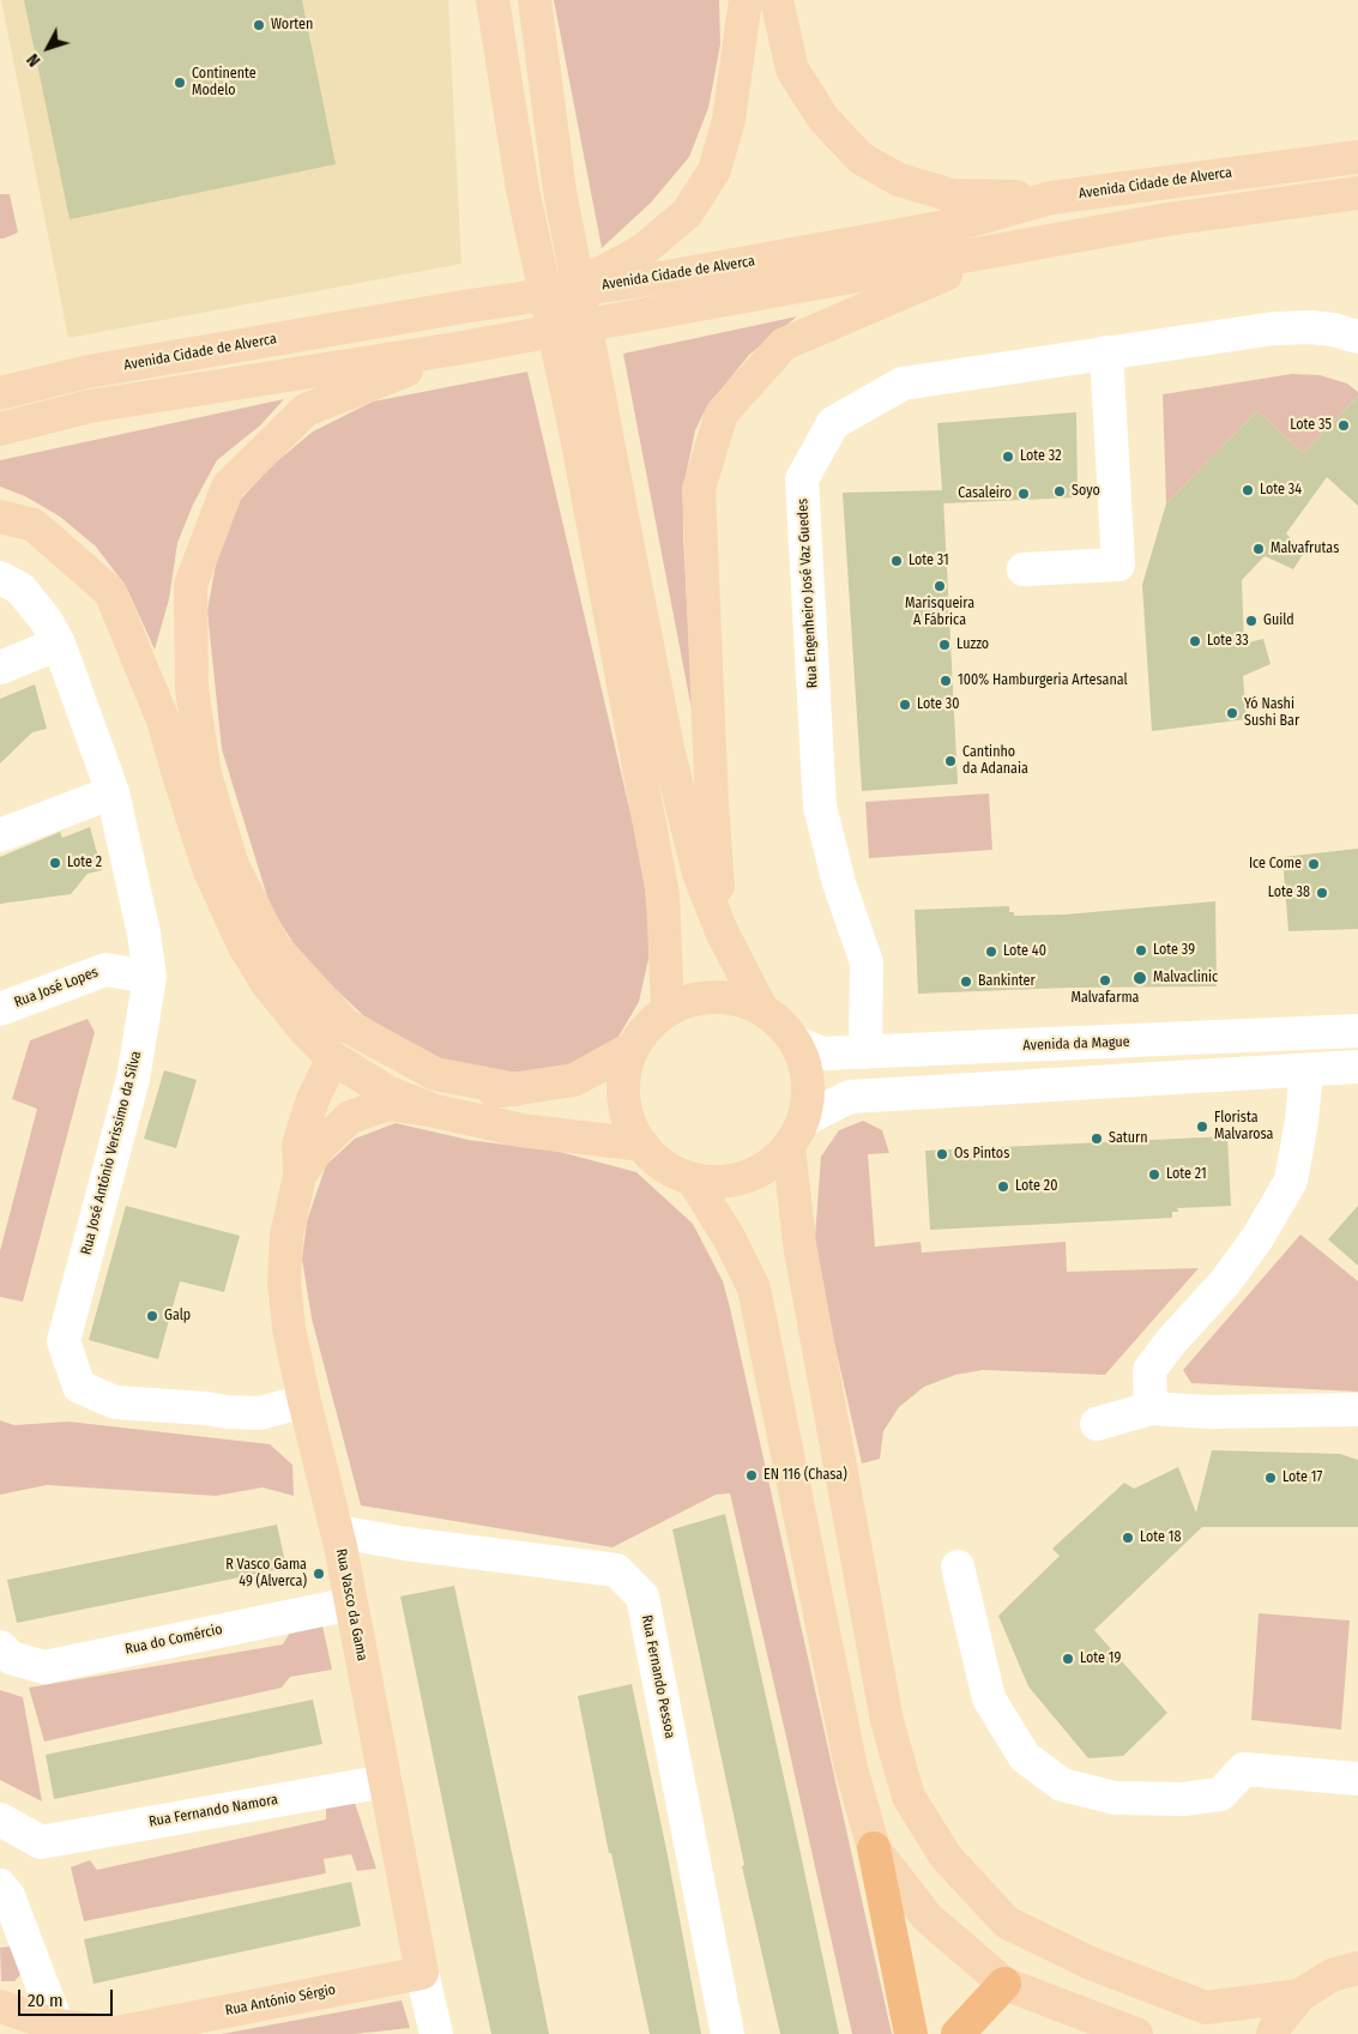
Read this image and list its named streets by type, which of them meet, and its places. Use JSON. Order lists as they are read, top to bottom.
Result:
{
  "streets": {
    "main road": ["Avenida Cidade de Alverca", "Rua Vasco da Gama", "Rua António Sérgio"],
    "street": [
      "Rua Engenheiro José Vaz Guedes",
      "Rua José Lopes",
      "Avenida da Mague",
      "Rua José António Verissimo da Silva",
      "Rua do Comércio",
      "Rua Fernando Pessoa",
      "Rua Fernando Namora"
    ]
  },
  "crossings": [
    ["Rua Engenheiro José Vaz Guedes", "Avenida da Mague"],
    ["Rua José Lopes", "Rua José António Verissimo da Silva"],
    ["Rua José António Verissimo da Silva", "Rua Vasco da Gama"],
    ["Rua Vasco da Gama", "Rua do Comércio"],
    ["Rua Vasco da Gama", "Rua Fernando Pessoa"],
    ["Rua Vasco da Gama", "Rua Fernando Namora"],
    ["Rua Vasco da Gama", "Rua António Sérgio"]
  ],
  "places": [
    "Worten",
    "Continente Modelo",
    "Lote 35",
    "Lote 32",
    "Lote 34",
    "Soyo",
    "Casaleiro",
    "Malvafrutas",
    "Lote 31",
    "Marisqueira A Fábrica",
    "Guild",
    "Lote 33",
    "Luzzo",
    "100% Hamburgeria Artesanal",
    "Lote 30",
    "Yó Nashi Sushi Bar",
    "Cantinho da Adanaia",
    "Lote 2",
    "Ice Come",
    "Lote 38",
    "Lote 39",
    "Lote 40",
    "Malvaclinic",
    "Malvafarma",
    "Bankinter",
    "Florista Malvarosa",
    "Saturn",
    "Os Pintos",
    "Lote 21",
    "Lote 20",
    "Galp",
    "EN 116 (Chasa)",
    "Lote 17",
    "Lote 18",
    "R Vasco Gama 49 (Alverca)",
    "Lote 19"
  ],
  "scale_bar": "20 m",
  "north": "bottom left"
}
